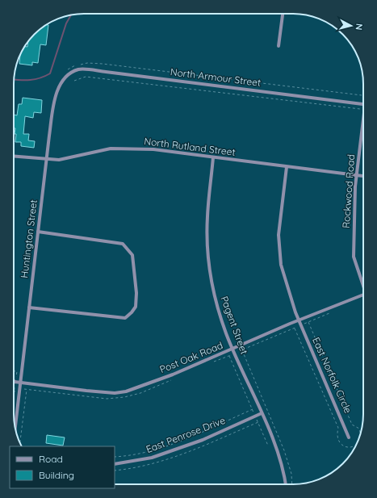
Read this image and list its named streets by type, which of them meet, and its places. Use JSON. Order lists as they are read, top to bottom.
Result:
{
  "streets": {
    "street": [
      "North Armour Street",
      "North Rutland Street",
      "Rockwood Road",
      "Huntington Street",
      "Pagent Street",
      "Post Oak Road",
      "East Norfolk Circle",
      "East Penrose Drive"
    ]
  },
  "crossings": [
    ["North Armour Street", "Huntington Street"],
    ["North Rutland Street", "Rockwood Road"],
    ["North Rutland Street", "Huntington Street"],
    ["North Rutland Street", "Pagent Street"],
    ["North Rutland Street", "East Norfolk Circle"],
    ["Huntington Street", "Post Oak Road"],
    ["Pagent Street", "Post Oak Road"],
    ["Pagent Street", "East Penrose Drive"],
    ["Post Oak Road", "East Norfolk Circle"]
  ],
  "legend": ["Road", "Building"],
  "north": "right"
}
